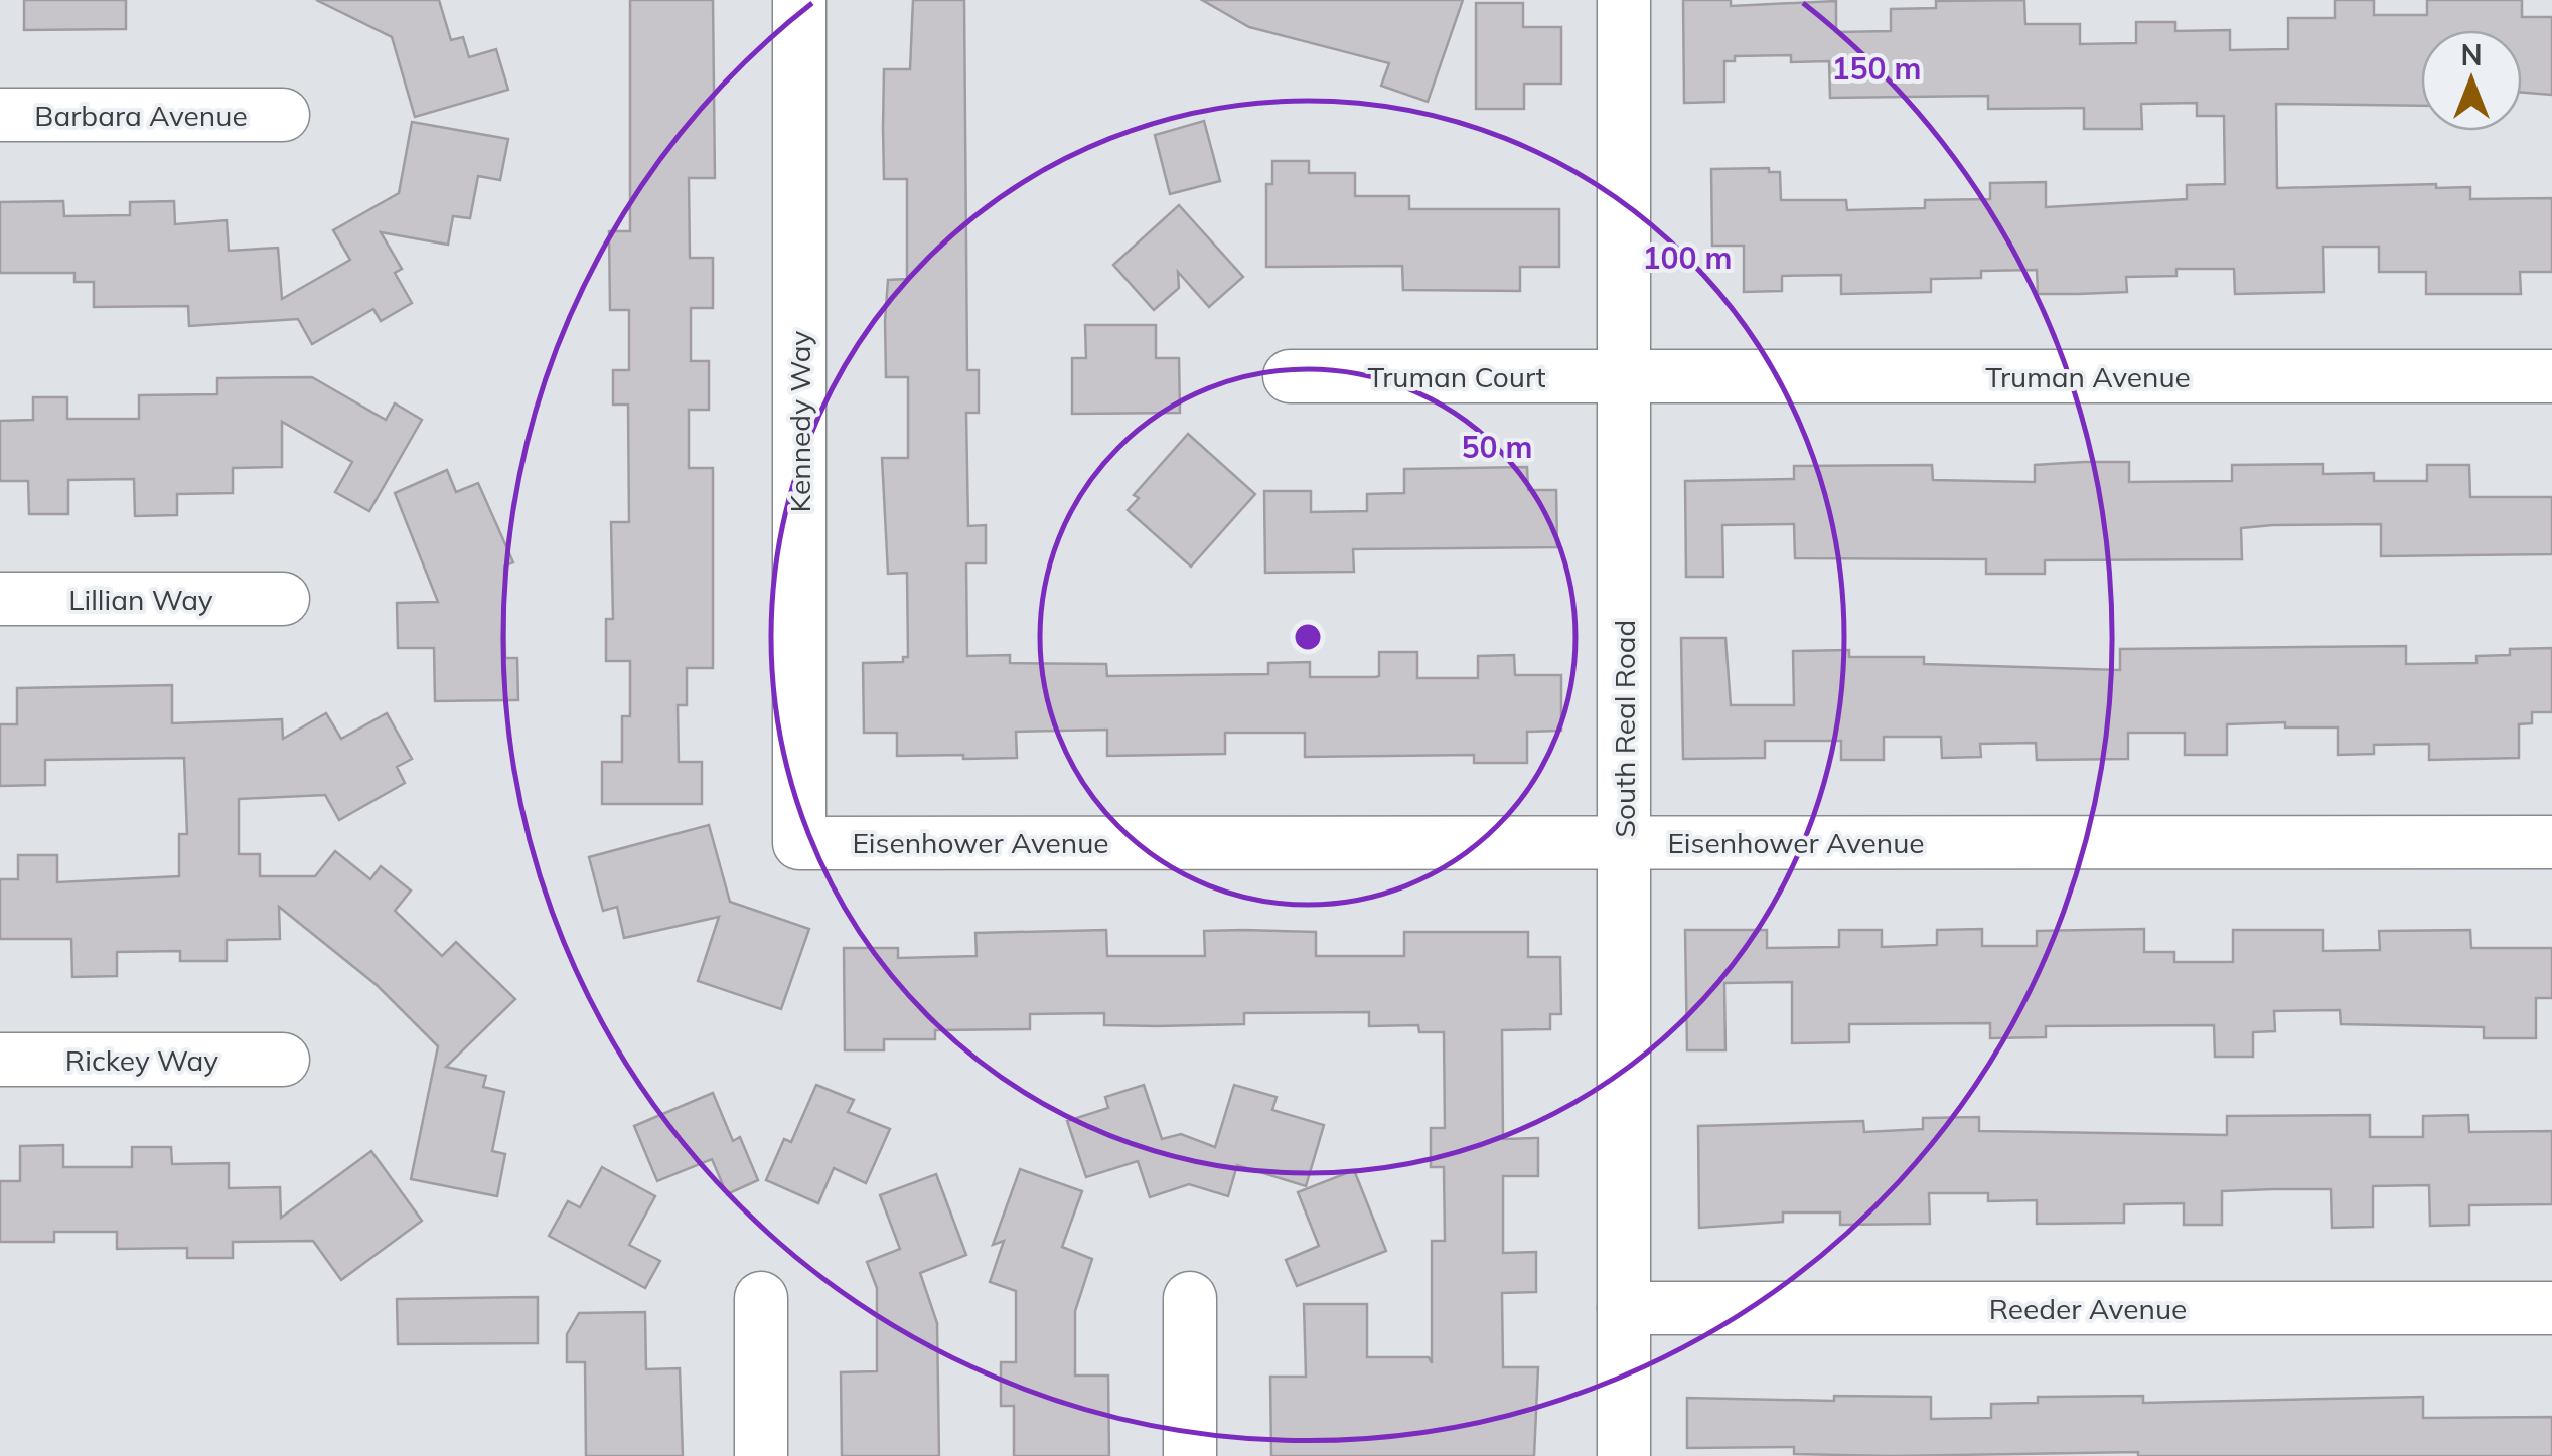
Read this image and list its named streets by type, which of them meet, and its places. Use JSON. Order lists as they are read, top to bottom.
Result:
{
  "streets": {
    "street": [
      "Barbara Avenue",
      "Truman Court",
      "Truman Avenue",
      "Kennedy Way",
      "Lillian Way",
      "South Real Road",
      "Eisenhower Avenue",
      "Rickey Way",
      "Reeder Avenue"
    ]
  },
  "crossings": [
    ["Truman Court", "Truman Avenue"],
    ["Truman Court", "South Real Road"],
    ["Truman Avenue", "South Real Road"],
    ["Kennedy Way", "Eisenhower Avenue"],
    ["South Real Road", "Eisenhower Avenue"],
    ["South Real Road", "Reeder Avenue"]
  ],
  "north": "top",
  "rings": ["150 m", "100 m", "50 m"]
}
